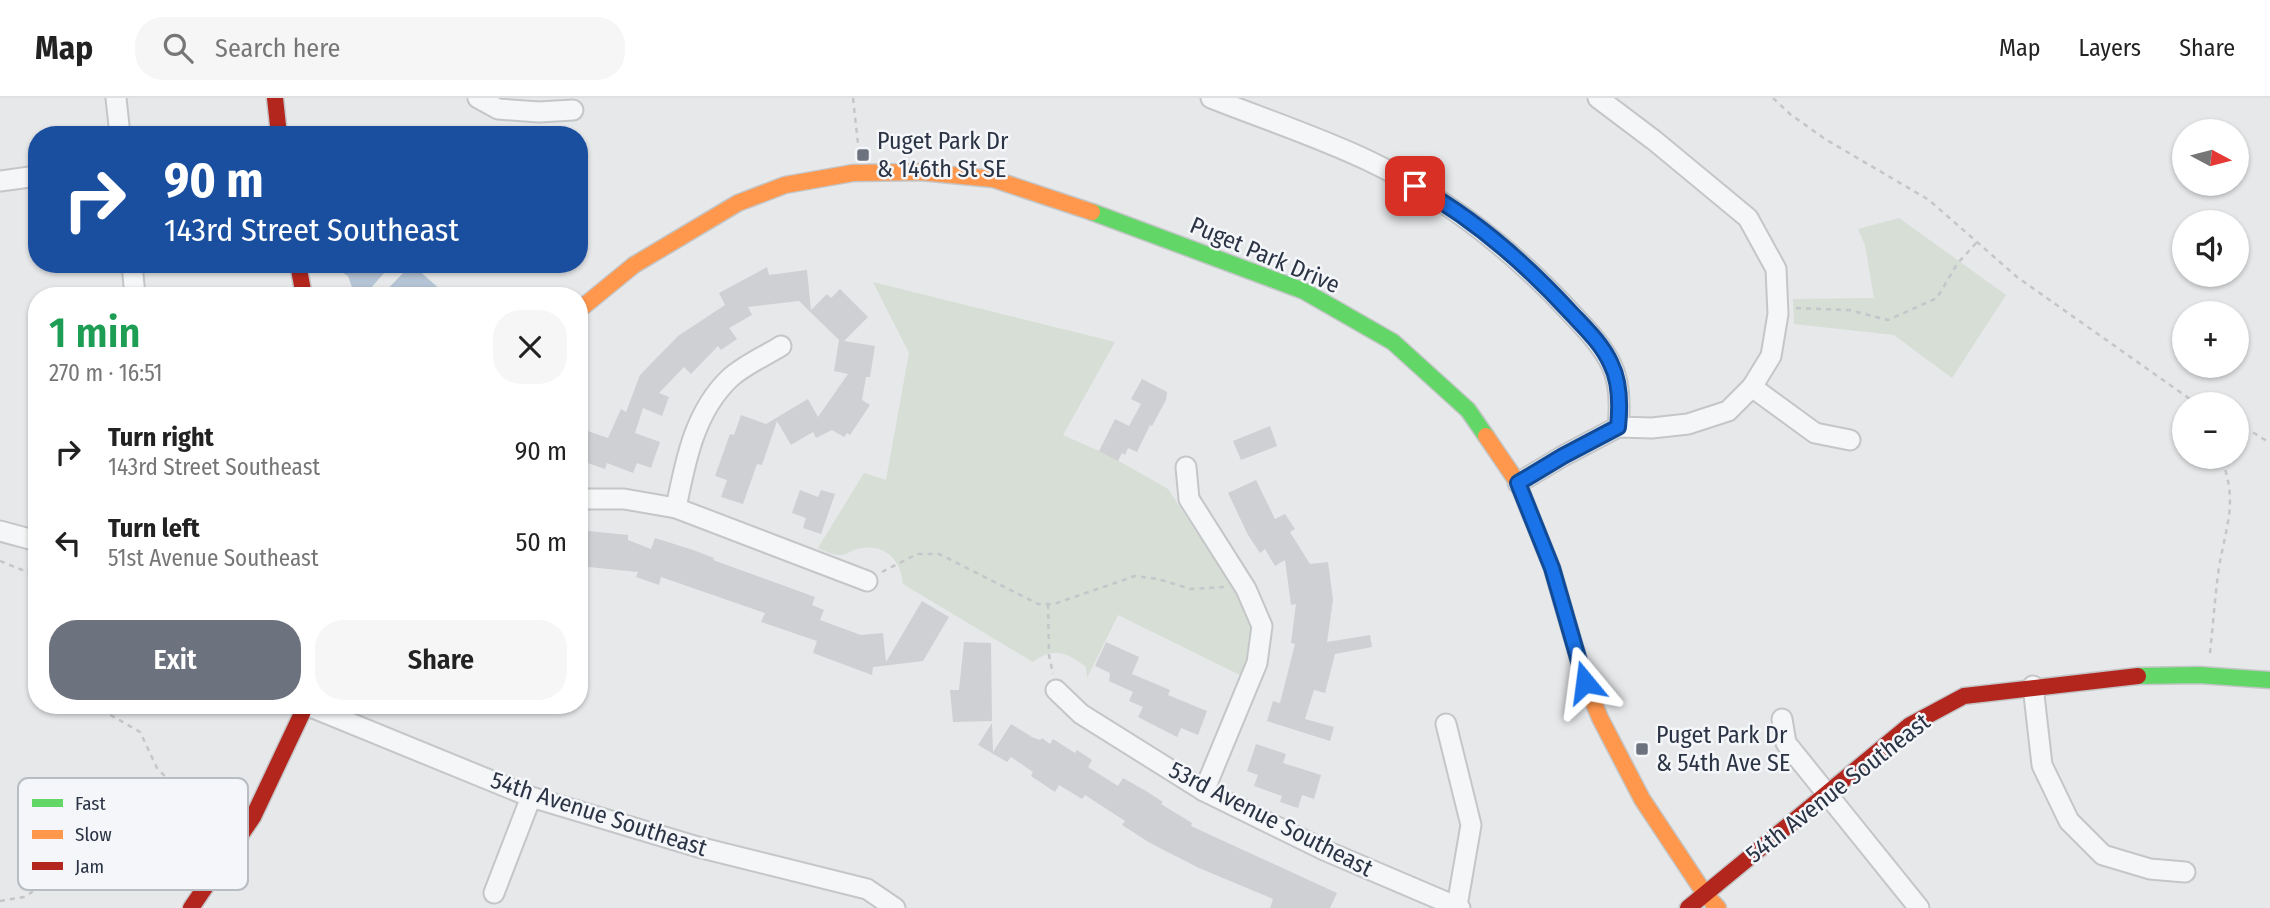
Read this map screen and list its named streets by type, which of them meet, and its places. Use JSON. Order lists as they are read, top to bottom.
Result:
{
  "streets": {
    "street": ["Puget Park Drive", "54th Avenue Southeast", "53rd Avenue Southeast"]
  },
  "crossings": [
    ["Puget Park Drive", "54th Avenue Southeast"]
  ],
  "places": {
    "transit": ["Puget Park Dr & 146th St SE", "Puget Park Dr & 54th Ave SE"]
  },
  "legend": ["Fast", "Slow", "Jam"],
  "north": "right",
  "page": {
    "header": "Map",
    "search": "Search here",
    "nav": ["Map", "Layers", "Share"],
    "map_buttons": ["+", "−"],
    "turn": ["90 m", "143rd Street Southeast"],
    "heading": ["1 min", "270 m · 16:51"],
    "list": [
      {
        "name": "Turn right",
        "note": "143rd Street Southeast",
        "value": "90 m"
      },
      {
        "name": "Turn left",
        "note": "51st Avenue Southeast",
        "value": "50 m"
      }
    ],
    "buttons": ["Exit", "Share"]
  }
}
